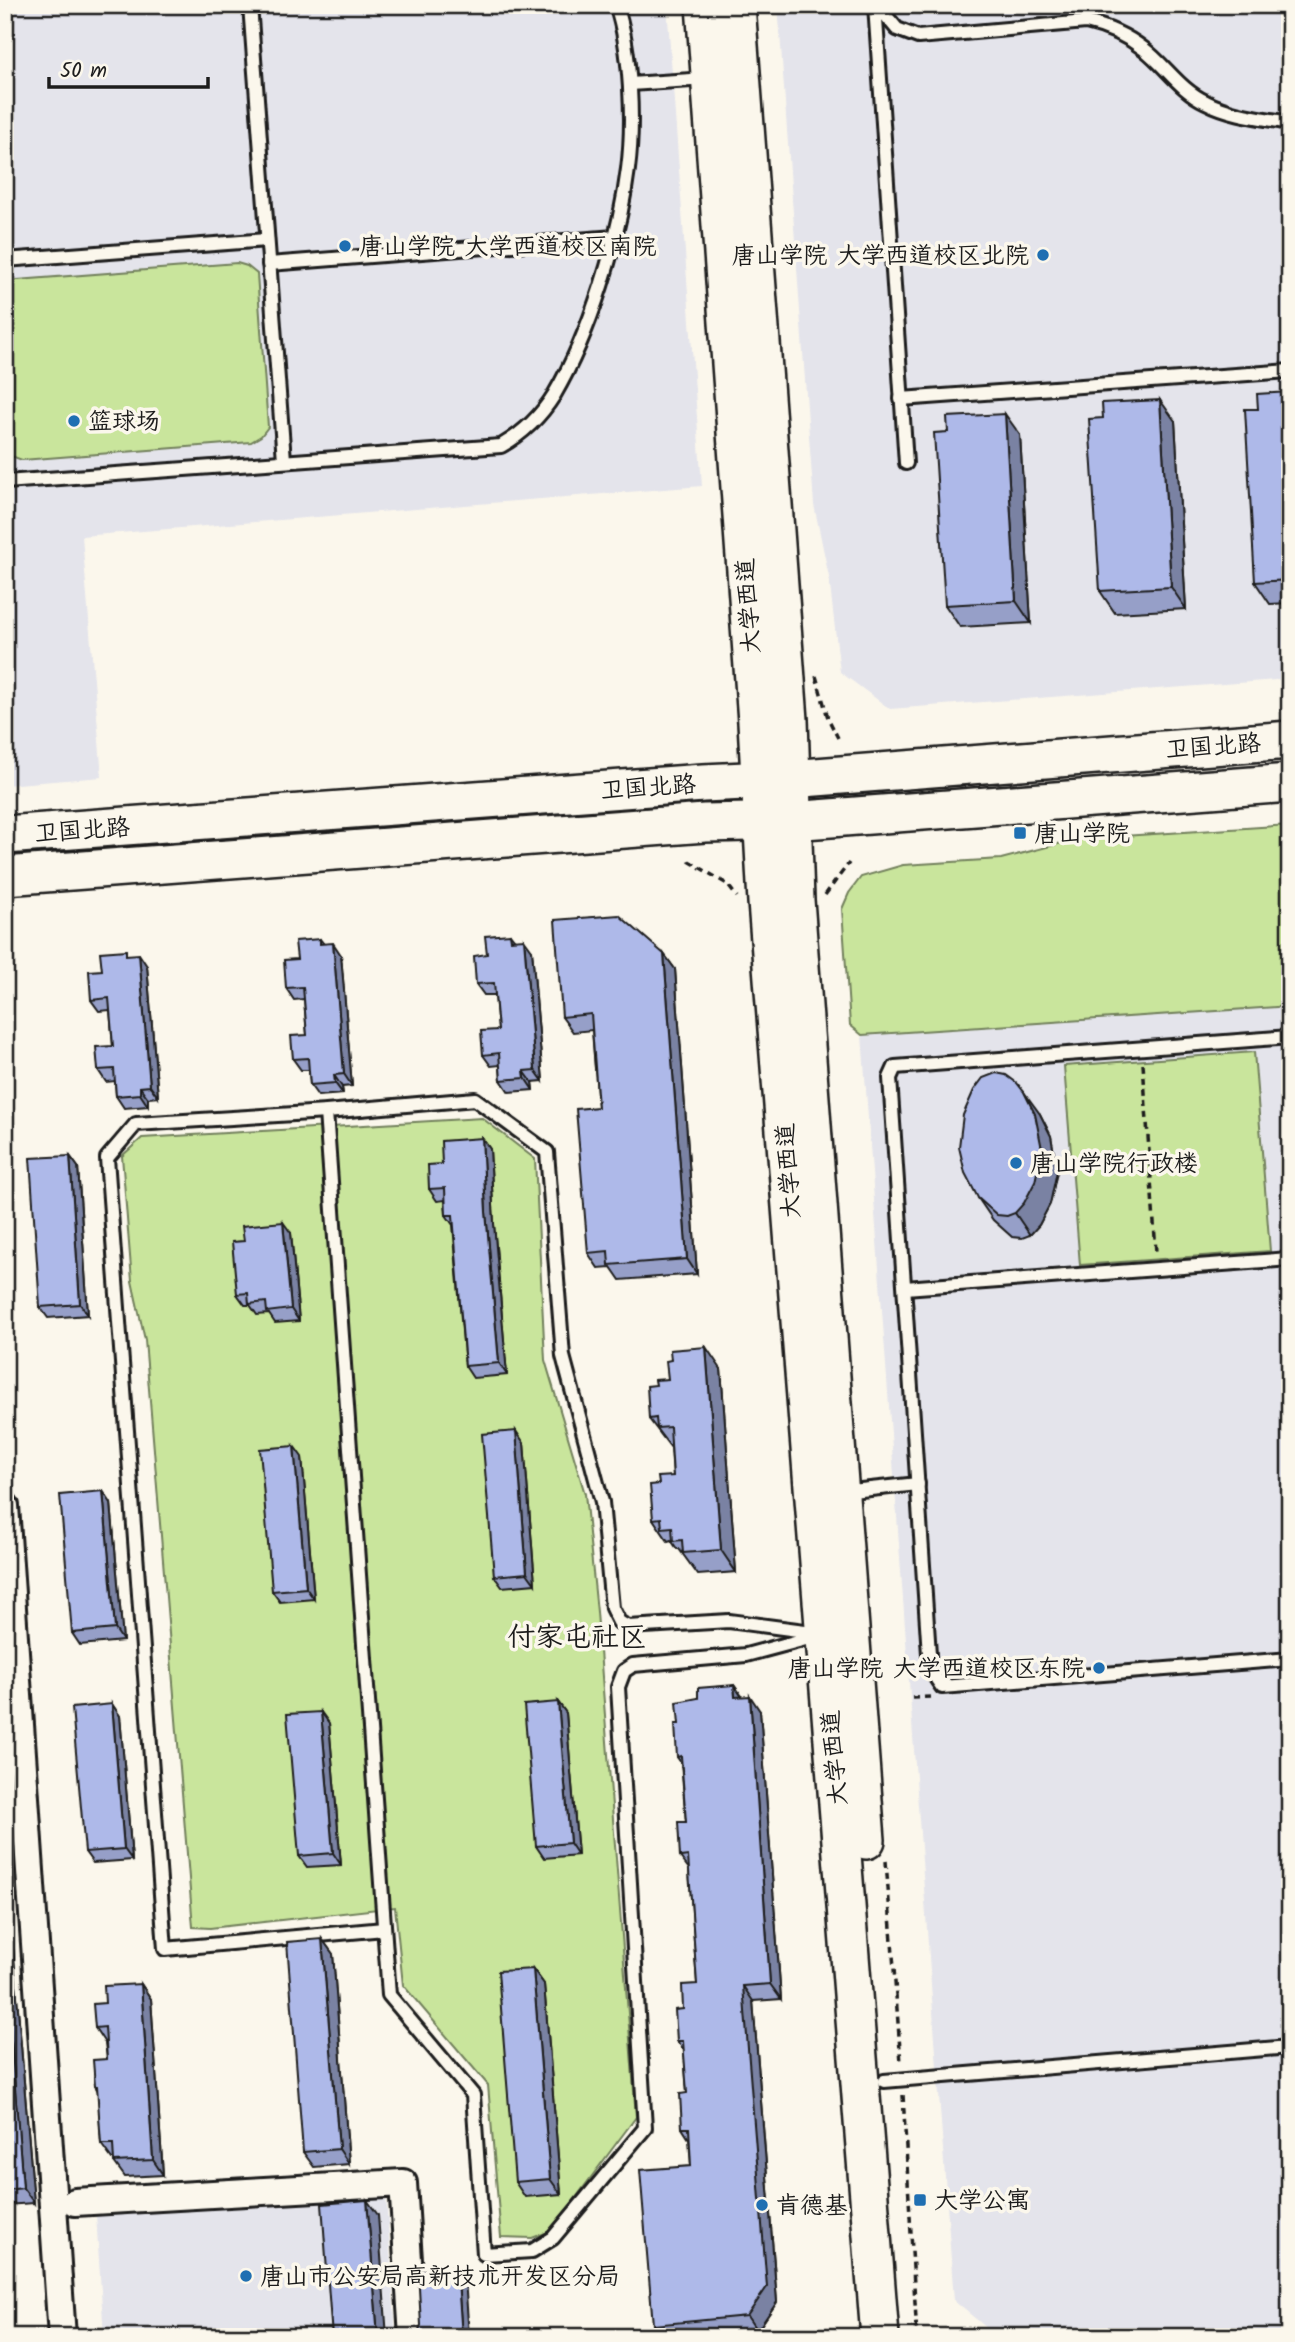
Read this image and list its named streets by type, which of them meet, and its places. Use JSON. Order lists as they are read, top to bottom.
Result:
{
  "streets": {
    "main road": ["大学西道", "卫国北路"]
  },
  "crossings": [
    ["大学西道", "卫国北路"]
  ],
  "districts": ["付家屯社区"],
  "places": {
    "other": [
      "唐山学院 大学西道校区南院",
      "唐山学院 大学西道校区北院",
      "篮球场",
      "唐山学院行政楼",
      "唐山学院 大学西道校区东院",
      "肯德基",
      "唐山市公安局高新技术开发区分局"
    ],
    "transit": ["唐山学院", "大学公寓"]
  },
  "scale_bar": "50 m"
}
